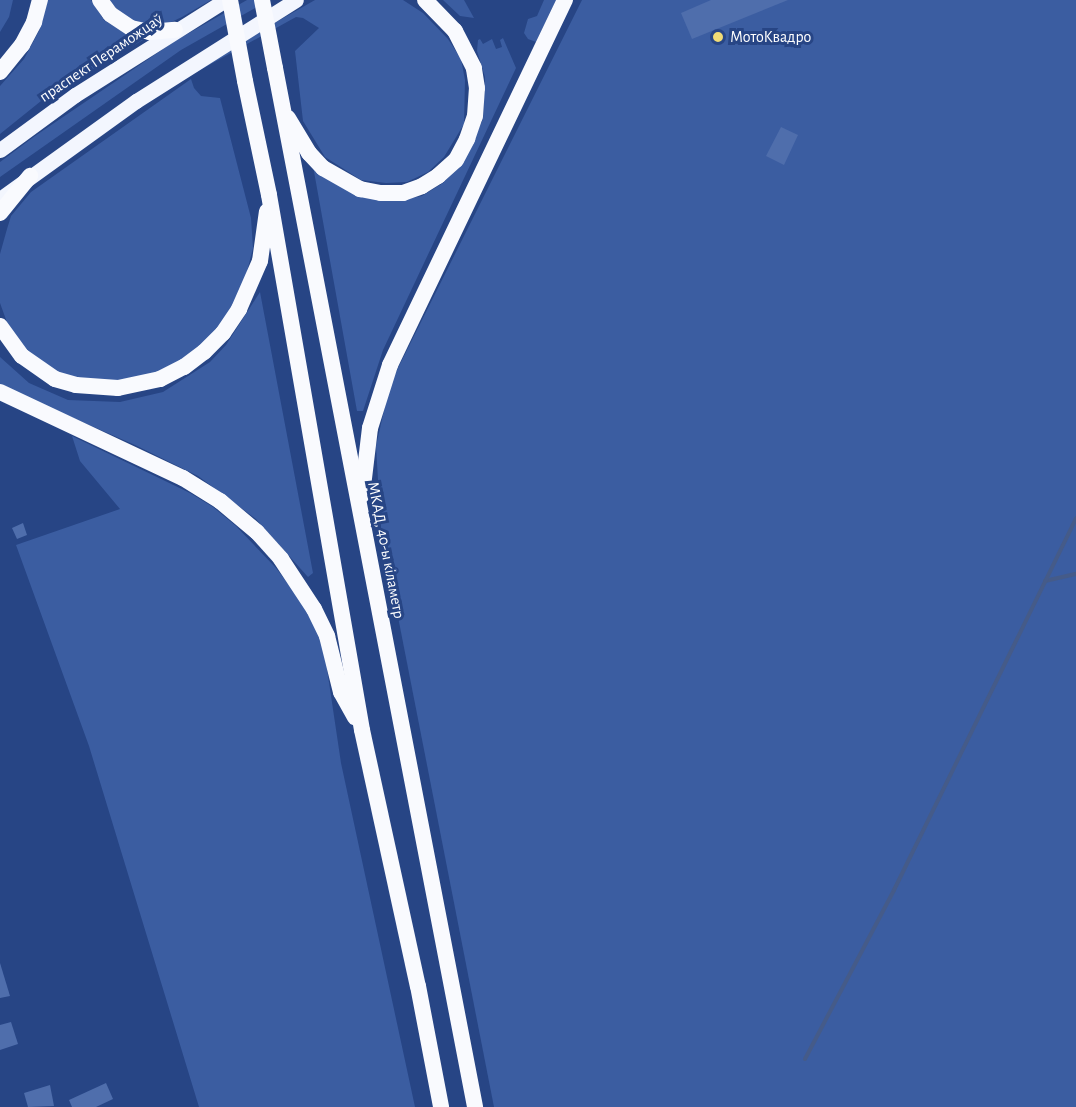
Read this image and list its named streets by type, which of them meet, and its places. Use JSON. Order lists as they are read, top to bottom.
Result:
{
  "streets": {
    "highway": ["МКАД, 40-ы кіламетр"],
    "main road": ["праспект Пераможцаў"]
  },
  "places": ["МотоКвадро"]
}
